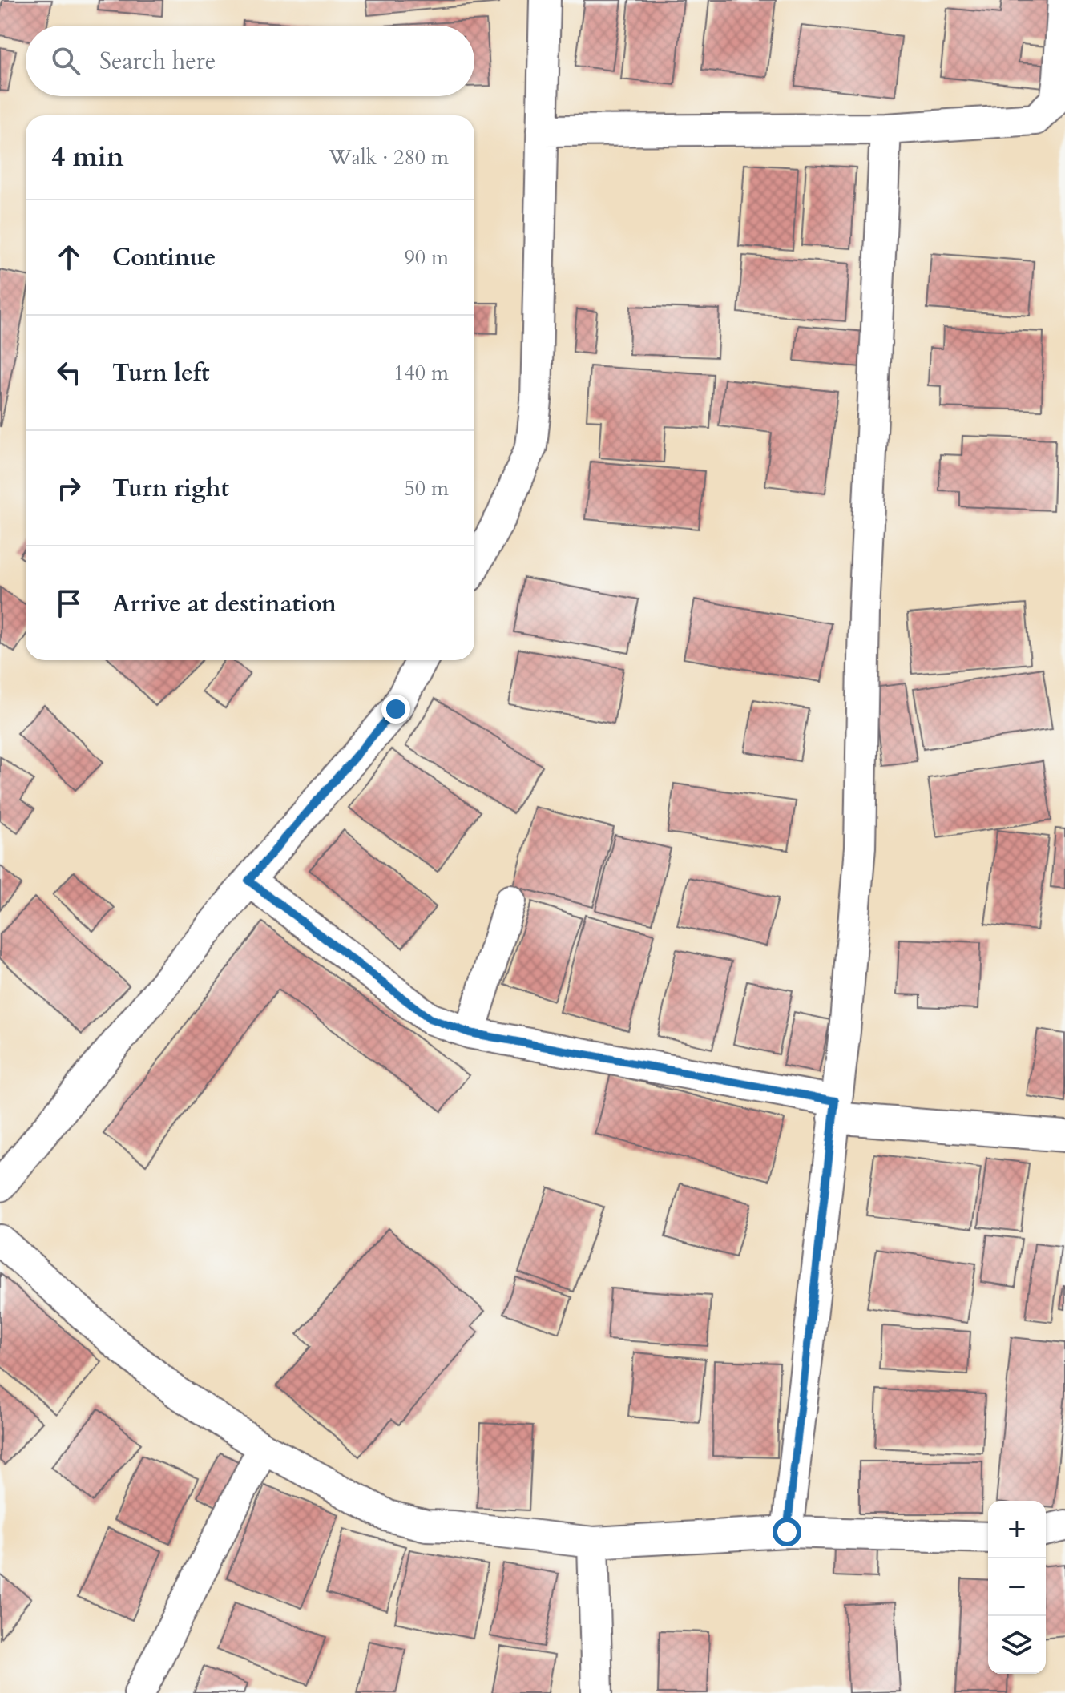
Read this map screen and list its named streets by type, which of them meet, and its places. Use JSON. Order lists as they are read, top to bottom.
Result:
{
  "page": {
    "search": "Search here",
    "heading": ["4 min", "Walk · 280 m"],
    "list": [
      ["Continue", "90 m"],
      ["Turn left", "140 m"],
      ["Turn right", "50 m"],
      "Arrive at destination"
    ],
    "map_buttons": ["+", "−"]
  }
}
